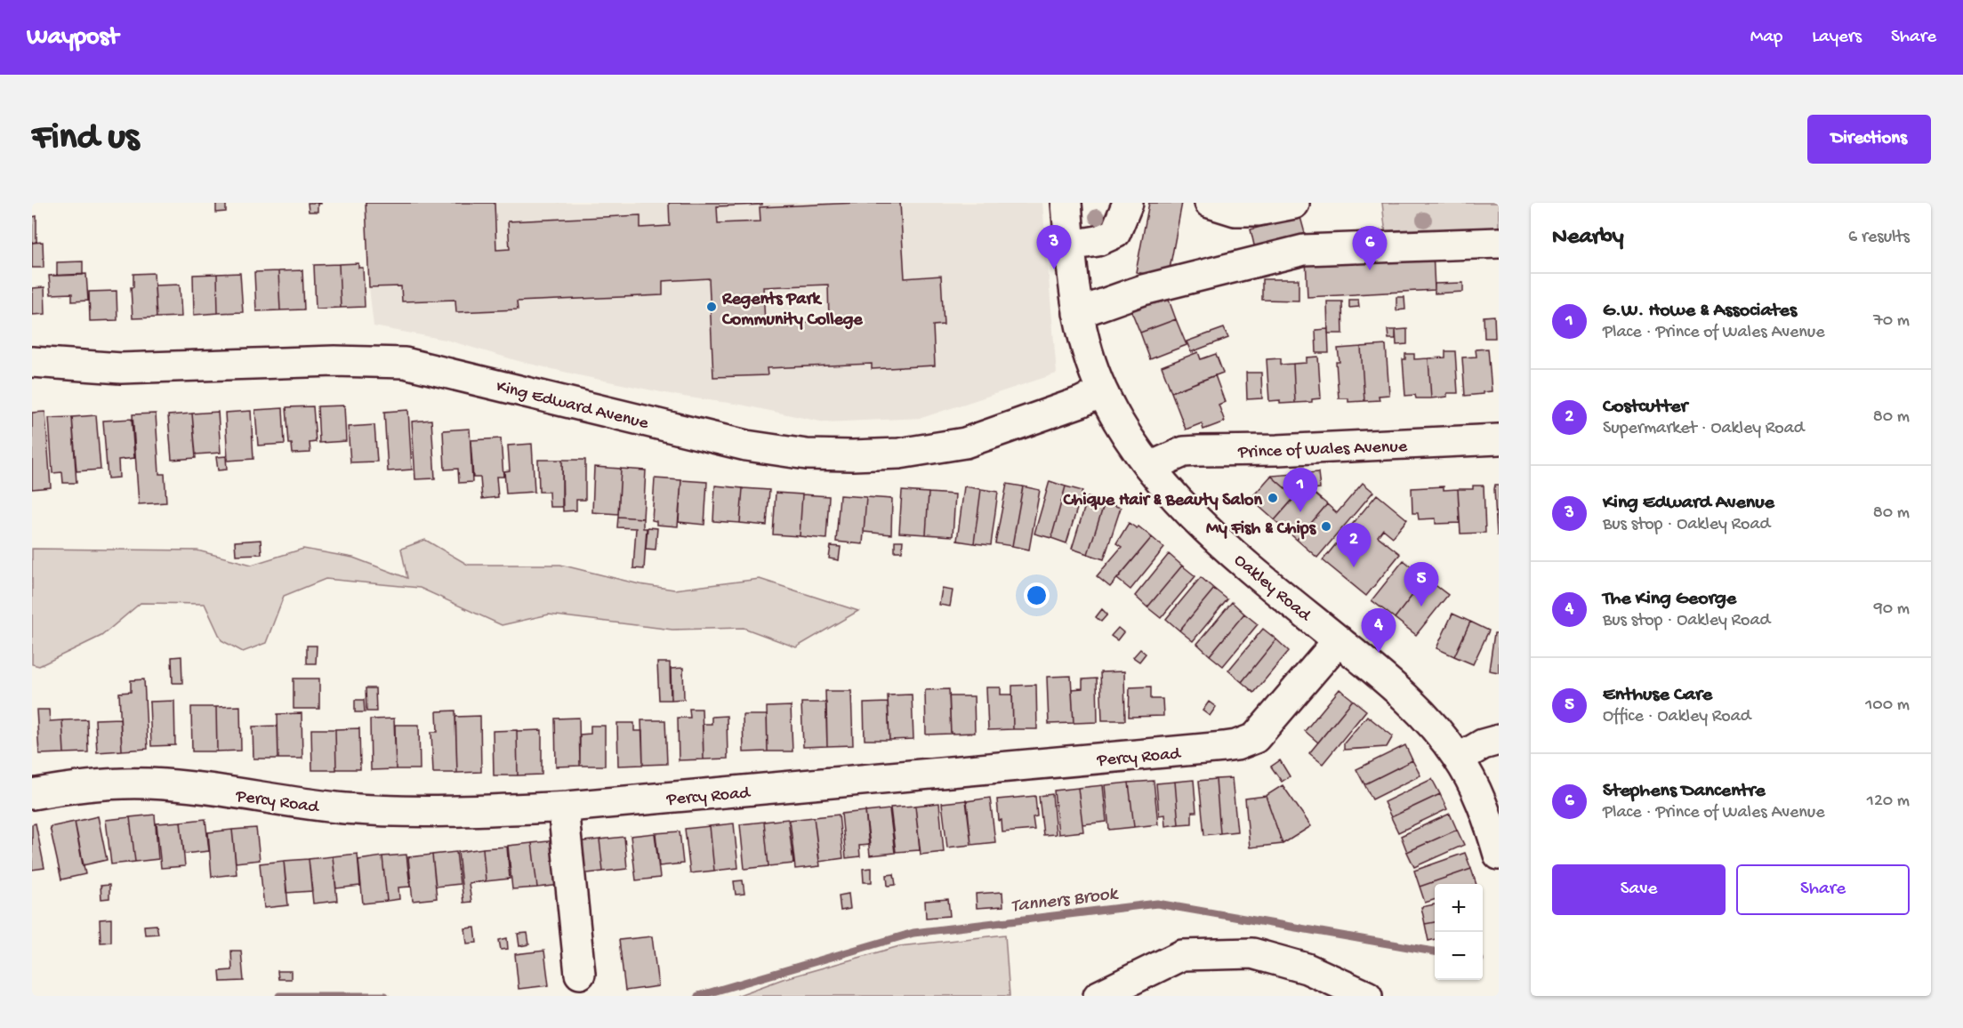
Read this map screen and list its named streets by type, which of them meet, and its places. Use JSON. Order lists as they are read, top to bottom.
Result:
{
  "streets": {
    "street": [
      "King Edward Avenue",
      "Prince of Wales Avenue",
      "Oakley Road",
      "Percy Road"
    ]
  },
  "crossings": [
    ["King Edward Avenue", "Oakley Road"],
    ["Prince of Wales Avenue", "Oakley Road"],
    ["Oakley Road", "Percy Road"]
  ],
  "water": ["Tanners Brook"],
  "places": ["Regents Park Community College", "Chique Hair & Beauty Salon", "My Fish & Chips"],
  "page": {
    "header": "Waypost",
    "nav": ["Map", "Layers", "Share"],
    "buttons": [
      "Directions",
      ["Save", "Share"]
    ],
    "title": "Find us",
    "heading": ["Nearby", "6 results"],
    "pins": [
      "3",
      "6",
      "1",
      "2",
      "5",
      "4"
    ],
    "list": [
      {
        "mark": "1",
        "name": "G.W. Howe & Associates",
        "note": "Place · Prince of Wales Avenue",
        "value": "70 m"
      },
      {
        "mark": "2",
        "name": "Costcutter",
        "note": "Supermarket · Oakley Road",
        "value": "80 m"
      },
      {
        "mark": "3",
        "name": "King Edward Avenue",
        "note": "Bus stop · Oakley Road",
        "value": "80 m"
      },
      {
        "mark": "4",
        "name": "The King George",
        "note": "Bus stop · Oakley Road",
        "value": "90 m"
      },
      {
        "mark": "5",
        "name": "Enthuse Care",
        "note": "Office · Oakley Road",
        "value": "100 m"
      },
      {
        "mark": "6",
        "name": "Stephens Dancentre",
        "note": "Place · Prince of Wales Avenue",
        "value": "120 m"
      }
    ],
    "map_buttons": ["+", "−"]
  }
}
